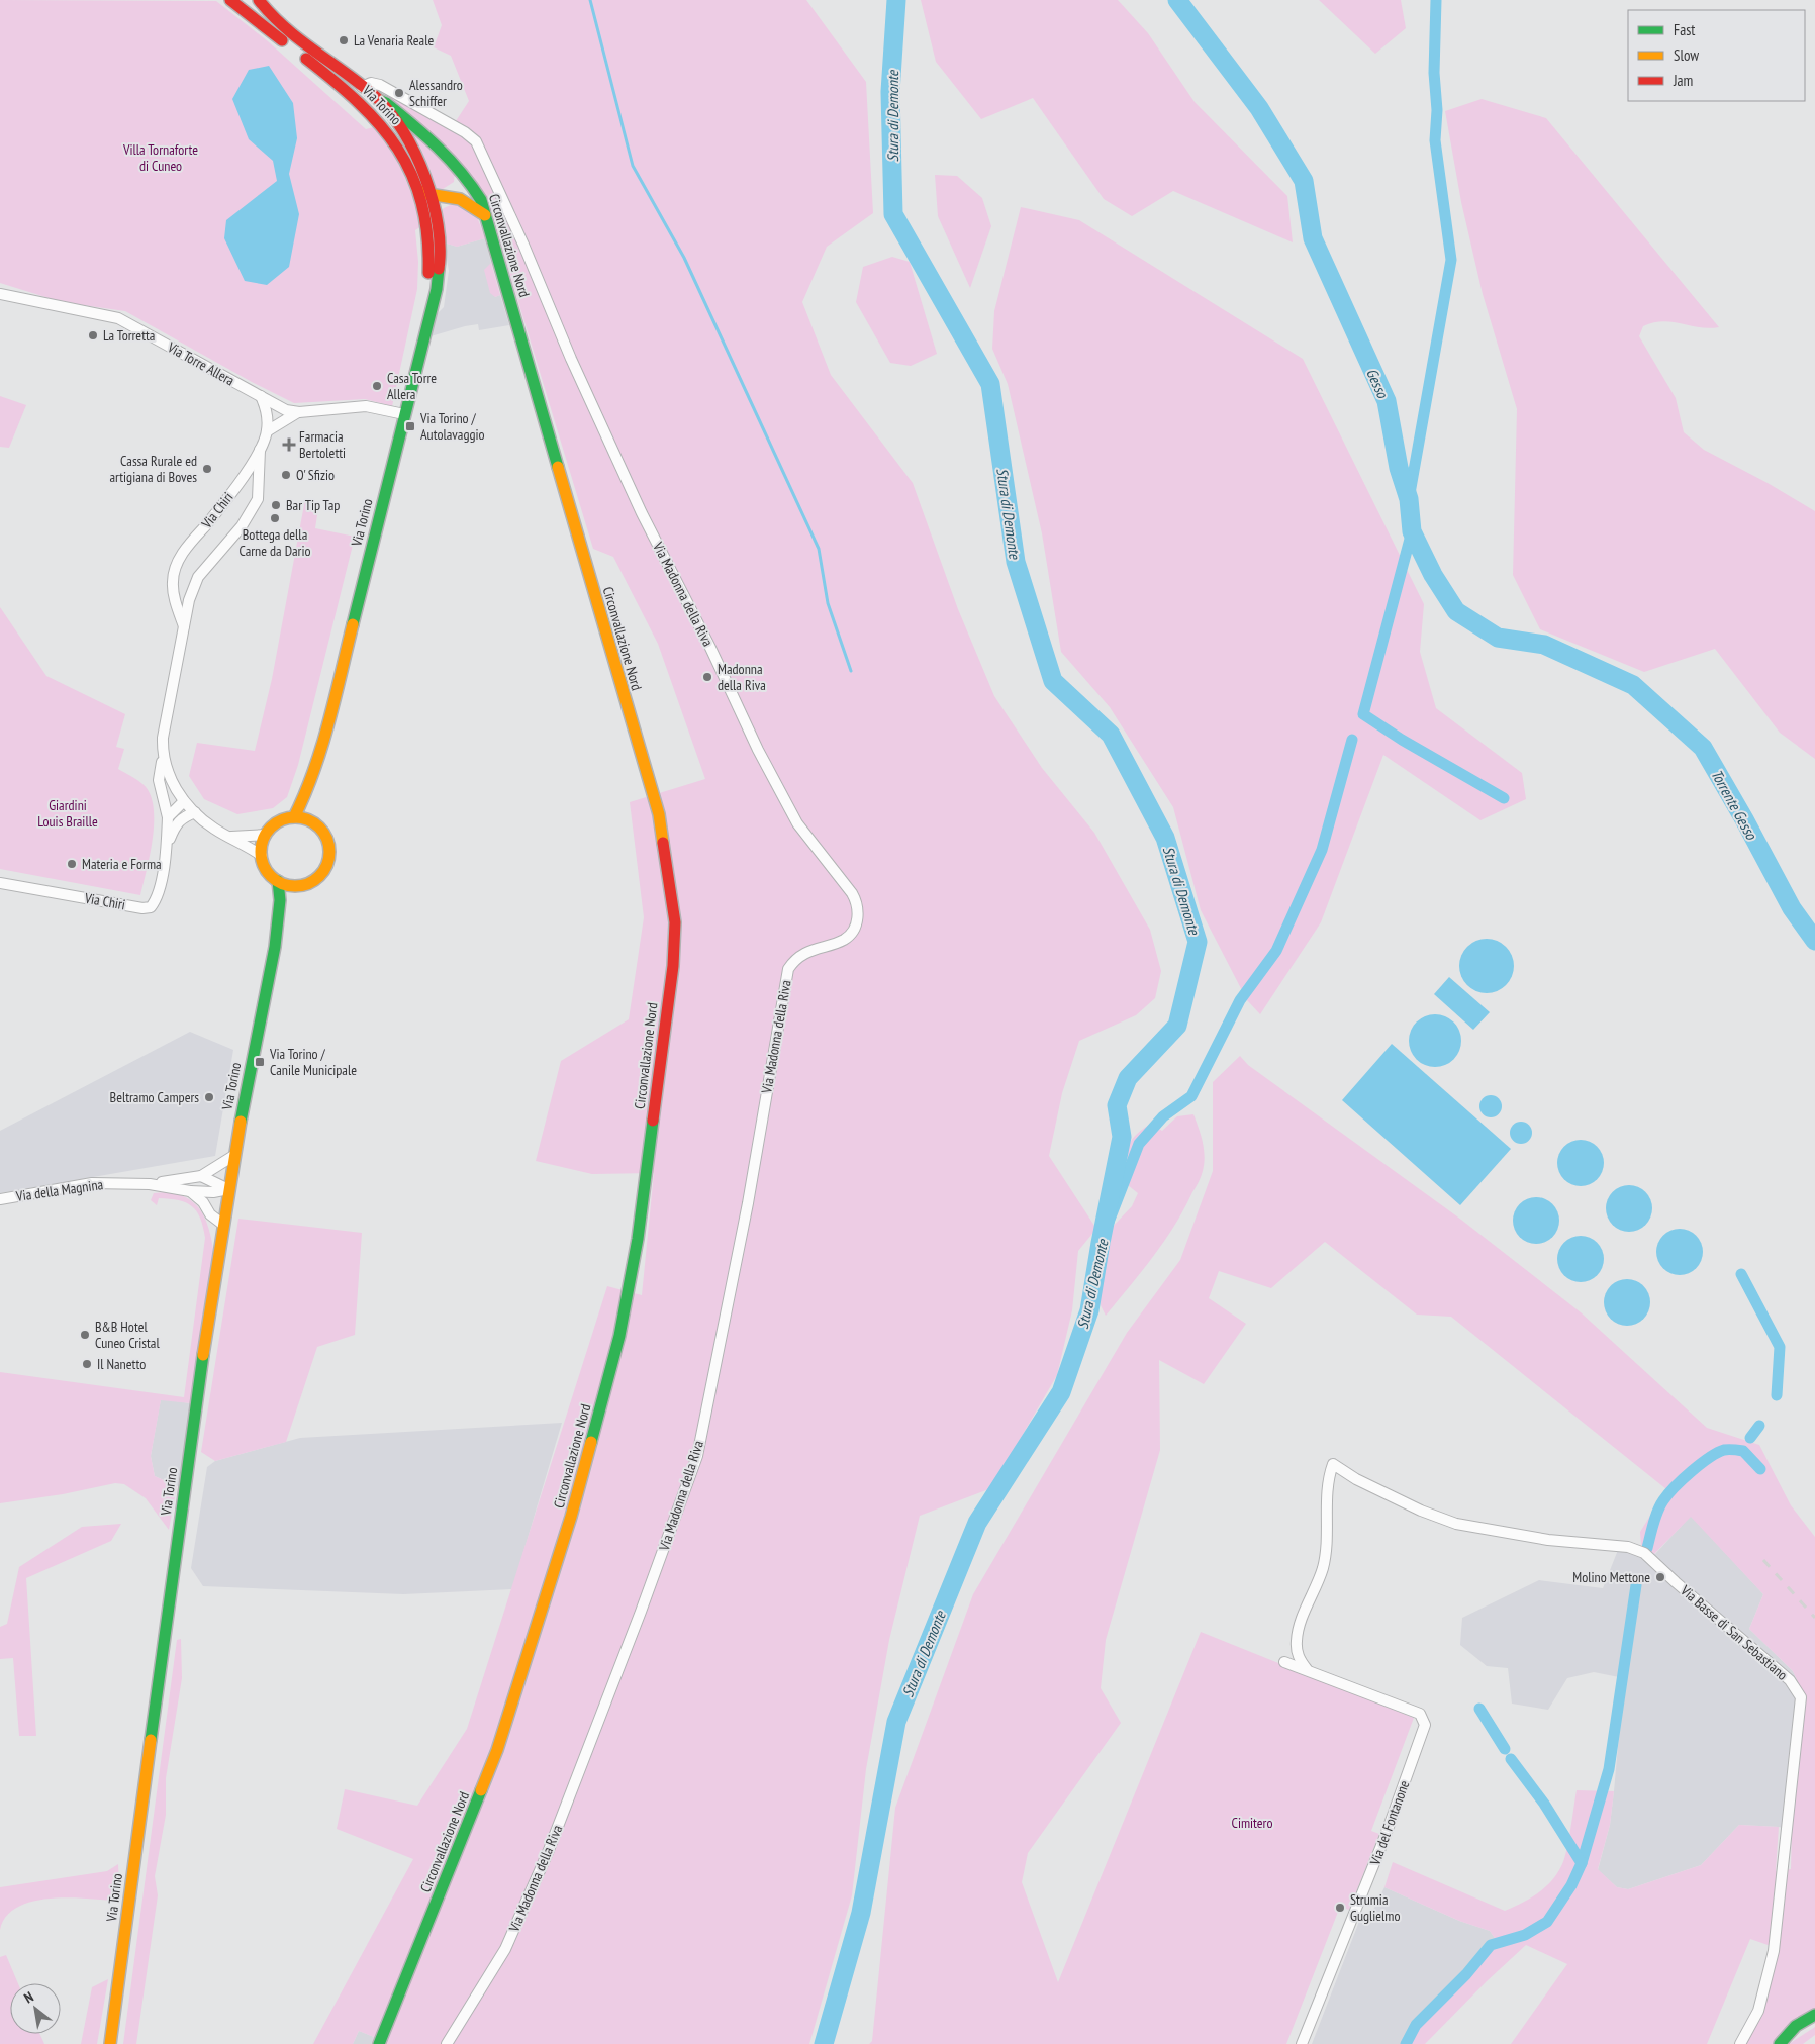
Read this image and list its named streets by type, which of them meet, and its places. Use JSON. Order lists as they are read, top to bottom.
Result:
{
  "streets": {
    "main road": ["Via Torino", "Circonvallazione Nord"],
    "street": [
      "Via Torre Allera",
      "Via Chiri",
      "Via Madonna della Riva",
      "Via della Magnina",
      "Via Basse di San Sebastiano",
      "Via del Fontanone"
    ]
  },
  "crossings": [
    ["Via Torino", "Circonvallazione Nord"],
    ["Via Torino", "Via Torre Allera"],
    ["Via Torino", "Via Chiri"],
    ["Via Torino", "Via Madonna della Riva"],
    ["Via Torino", "Via della Magnina"],
    ["Via Torre Allera", "Via Chiri"],
    ["Via Basse di San Sebastiano", "Via del Fontanone"]
  ],
  "water": ["Stura di Demonte", "Gesso", "Torrente Gesso"],
  "parks": ["Villa Tornaforte di Cuneo", "Giardini Louis Braille", "Cimitero"],
  "places": {
    "other": [
      "La Venaria Reale",
      "Alessandro Schiffer",
      "La Torretta",
      "Casa Torre Allera",
      "Cassa Rurale ed artigiana di Boves",
      "O' Sfizio",
      "Bar Tip Tap",
      "Bottega della Carne da Dario",
      "Madonna della Riva",
      "Materia e Forma",
      "Beltramo Campers",
      "B&B Hotel Cuneo Cristal",
      "Il Nanetto",
      "Molino Mettone",
      "Strumia Guglielmo"
    ],
    "transit": ["Via Torino / Autolavaggio", "Via Torino / Canile Municipale"],
    "health": ["Farmacia Bertoletti"]
  },
  "legend": ["Fast", "Slow", "Jam"],
  "north": "top left"
}
